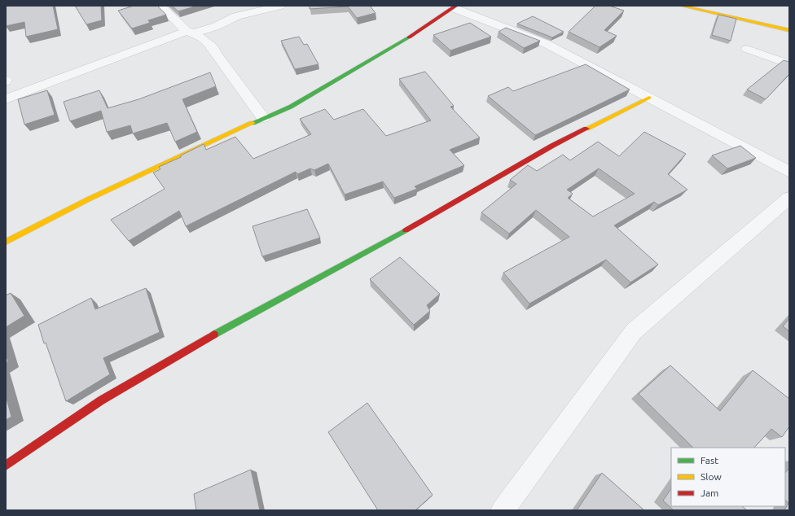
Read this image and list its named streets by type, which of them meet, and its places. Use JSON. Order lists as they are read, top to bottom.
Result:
{
  "legend": ["Fast", "Slow", "Jam"]
}
